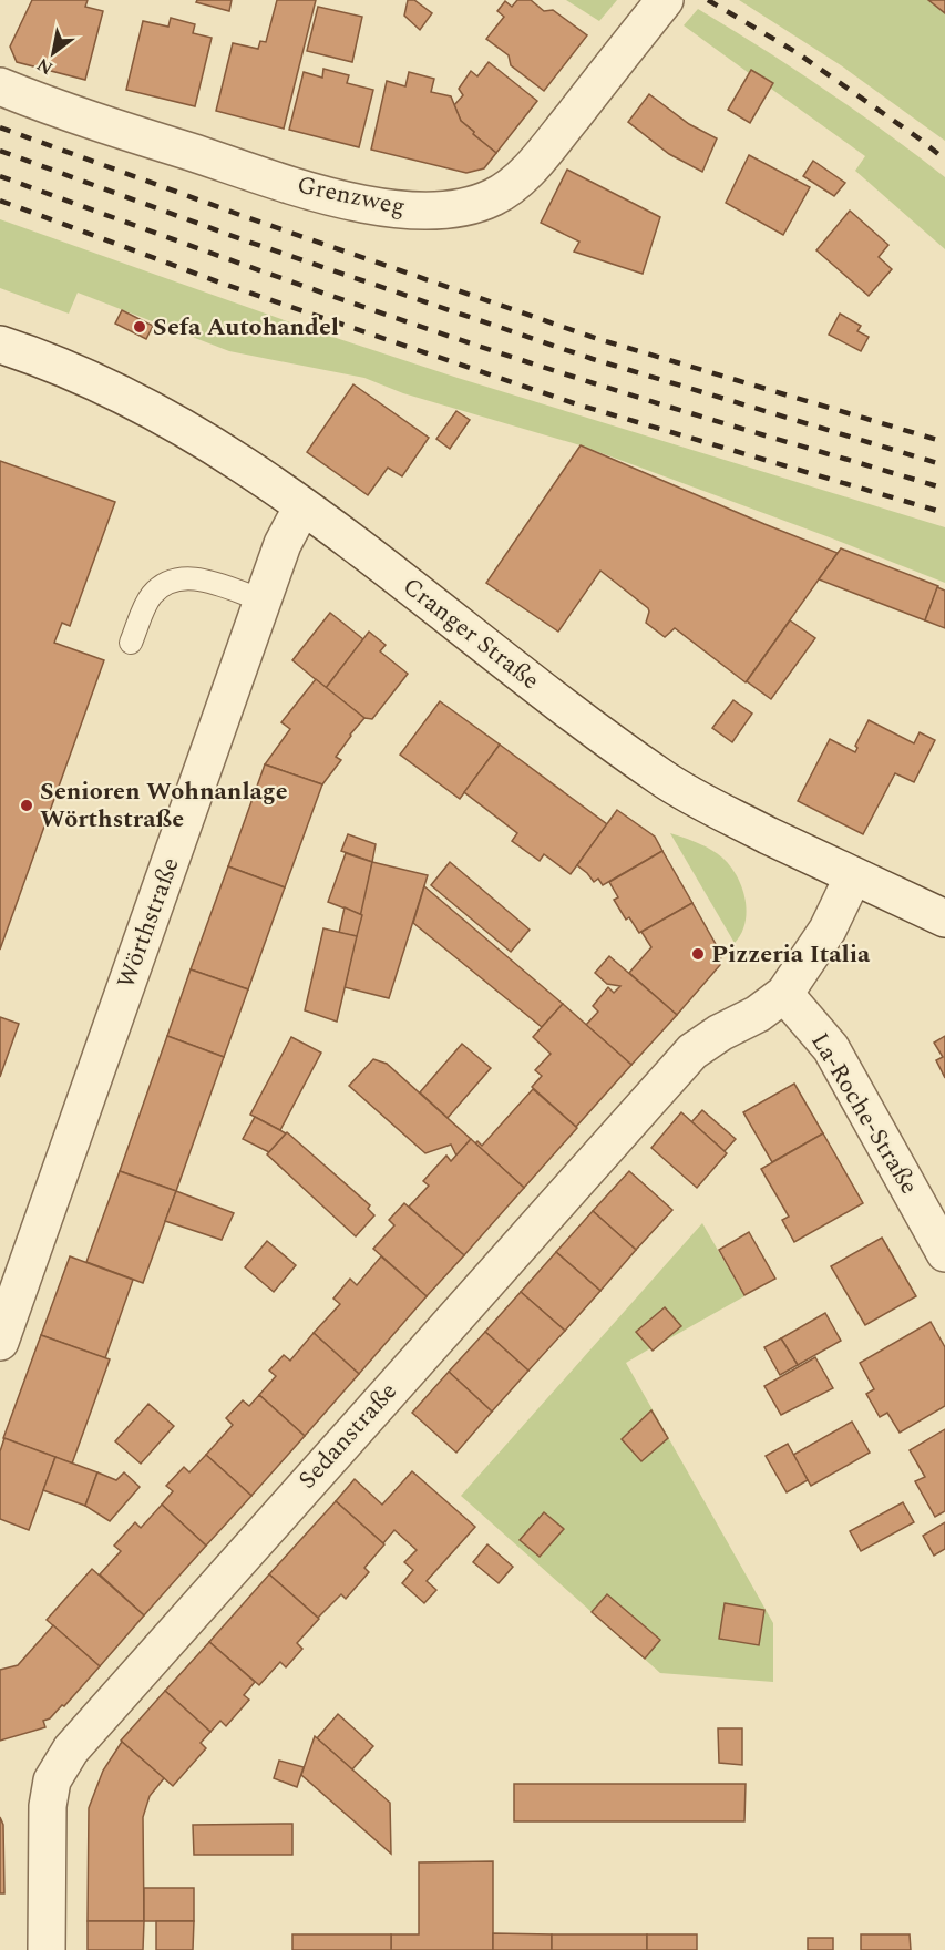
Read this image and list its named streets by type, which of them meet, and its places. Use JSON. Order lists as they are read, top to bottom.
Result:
{
  "streets": {
    "street": [
      "Grenzweg",
      "Cranger Straße",
      "Wörthstraße",
      "La-Roche-Straße",
      "Sedanstraße"
    ]
  },
  "crossings": [
    ["Cranger Straße", "Wörthstraße"],
    ["La-Roche-Straße", "Sedanstraße"]
  ],
  "places": ["Sefa Autohandel", "Senioren Wohnanlage Wörthstraße", "Pizzeria Italia"],
  "north": "bottom left"
}
